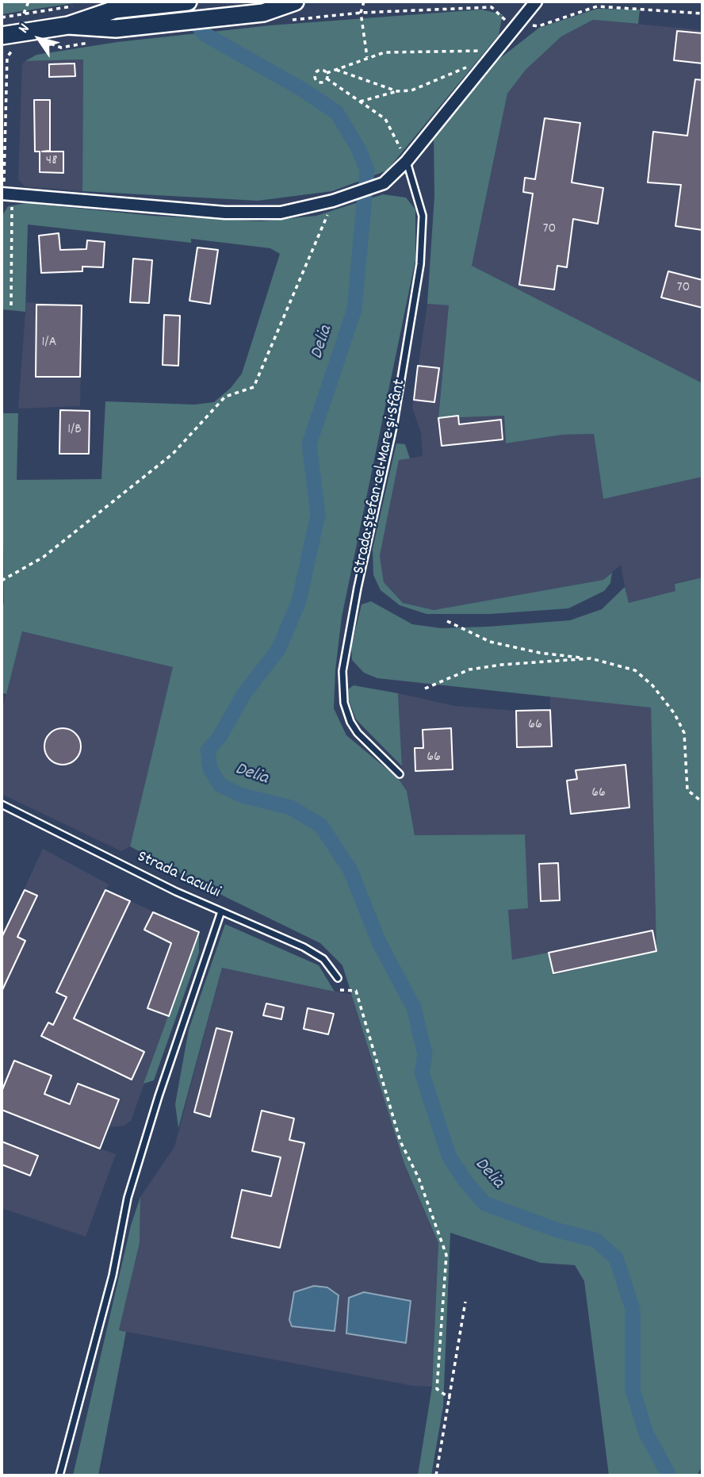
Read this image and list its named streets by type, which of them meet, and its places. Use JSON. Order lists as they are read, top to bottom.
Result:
{
  "streets": {
    "lane": ["Strada Ștefan cel Mare și Sfânt", "Strada Lacului"]
  },
  "water": ["Delia"],
  "house_numbers": [
    "48",
    "70",
    "70",
    "1/A",
    "1/B",
    "66",
    "66",
    "66"
  ],
  "north": "top left"
}
